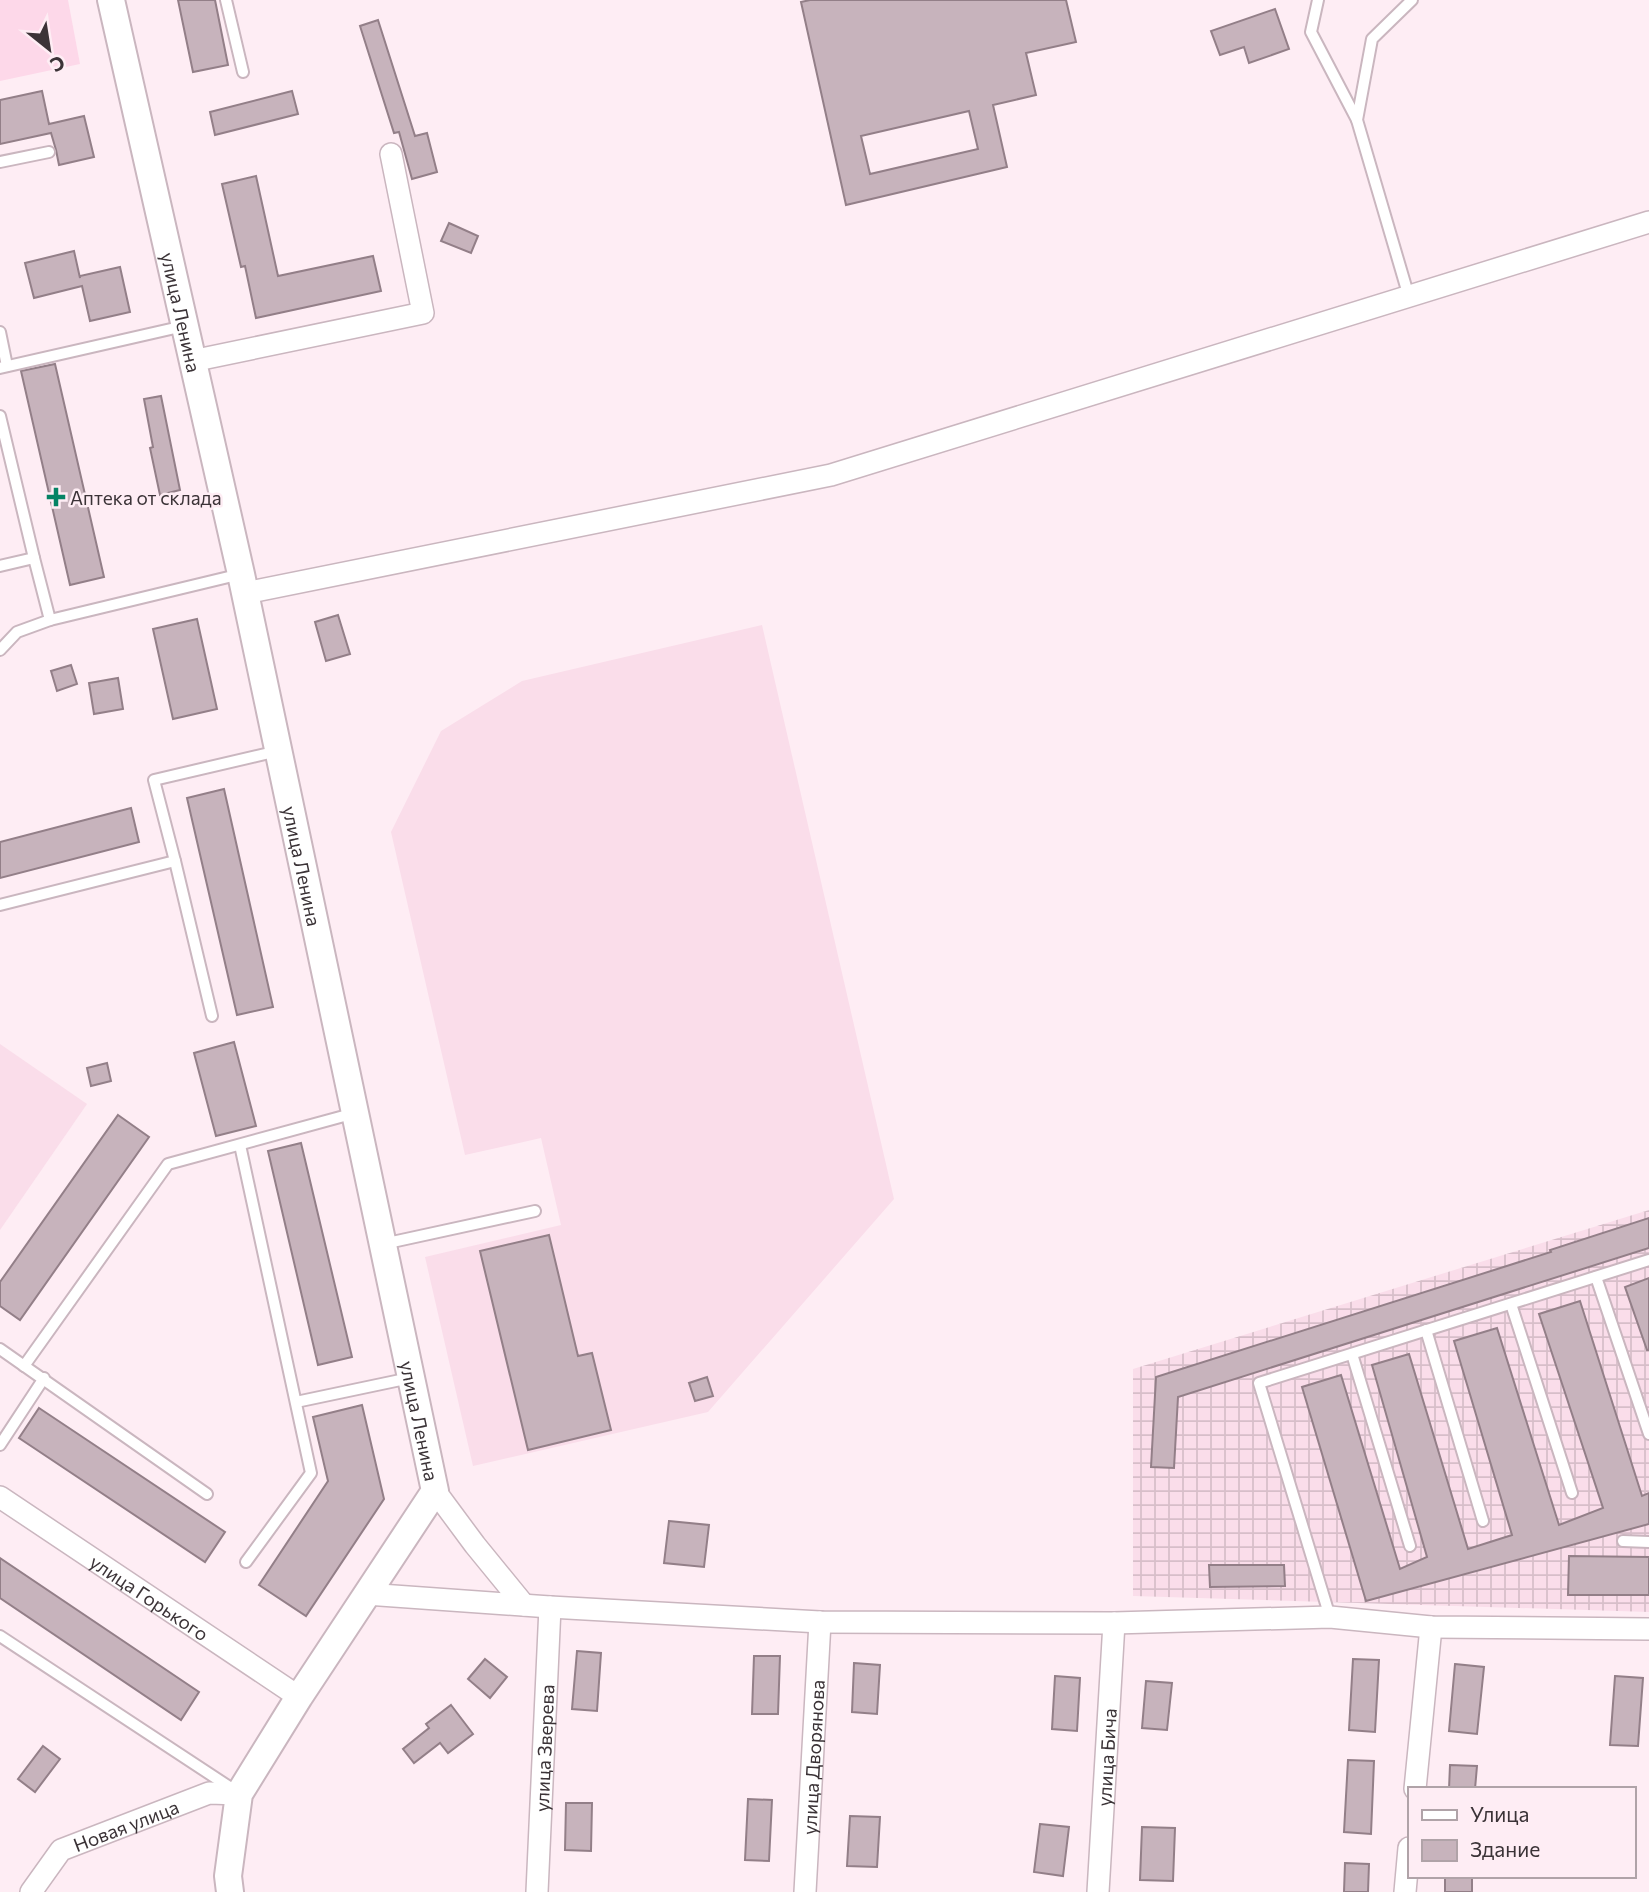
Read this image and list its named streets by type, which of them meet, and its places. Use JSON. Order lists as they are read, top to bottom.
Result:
{
  "streets": {
    "street": [
      "улица Ленина",
      "улица Горького",
      "улица Зверева",
      "улица Дворянова",
      "улица Бича",
      "Новая улица"
    ]
  },
  "crossings": [
    ["улица Ленина", "улица Горького"],
    ["улица Ленина", "Новая улица"]
  ],
  "places": {
    "health": ["Аптека от склада"]
  },
  "legend": ["Улица", "Здание"],
  "north": "bottom right"
}
